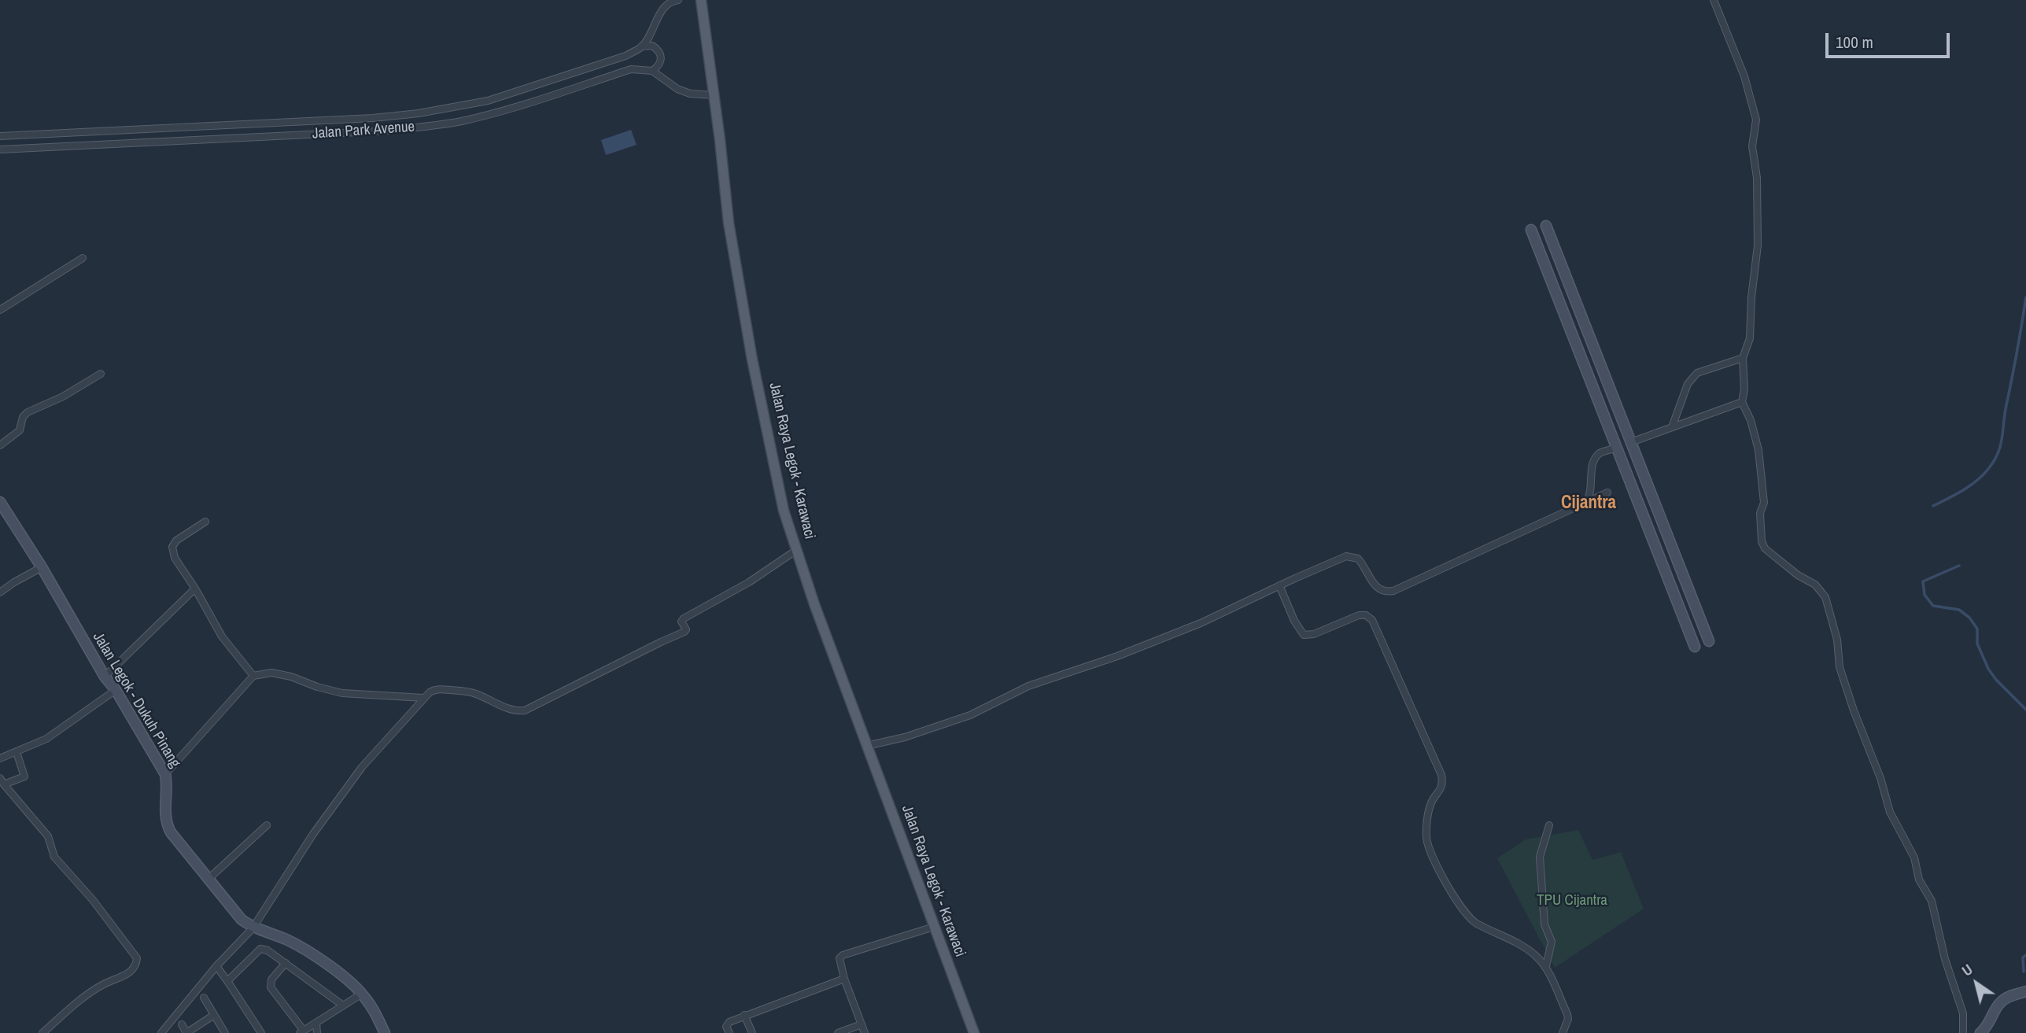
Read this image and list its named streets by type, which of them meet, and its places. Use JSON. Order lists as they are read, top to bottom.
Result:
{
  "streets": {
    "main road": ["Jalan Raya Legok - Karawaci"],
    "street": ["Jalan Park Avenue", "Jalan Legok - Dukuh Pinang"]
  },
  "districts": ["Cijantra"],
  "parks": ["TPU Cijantra"],
  "scale_bar": "100 m",
  "north": "top left"
}
